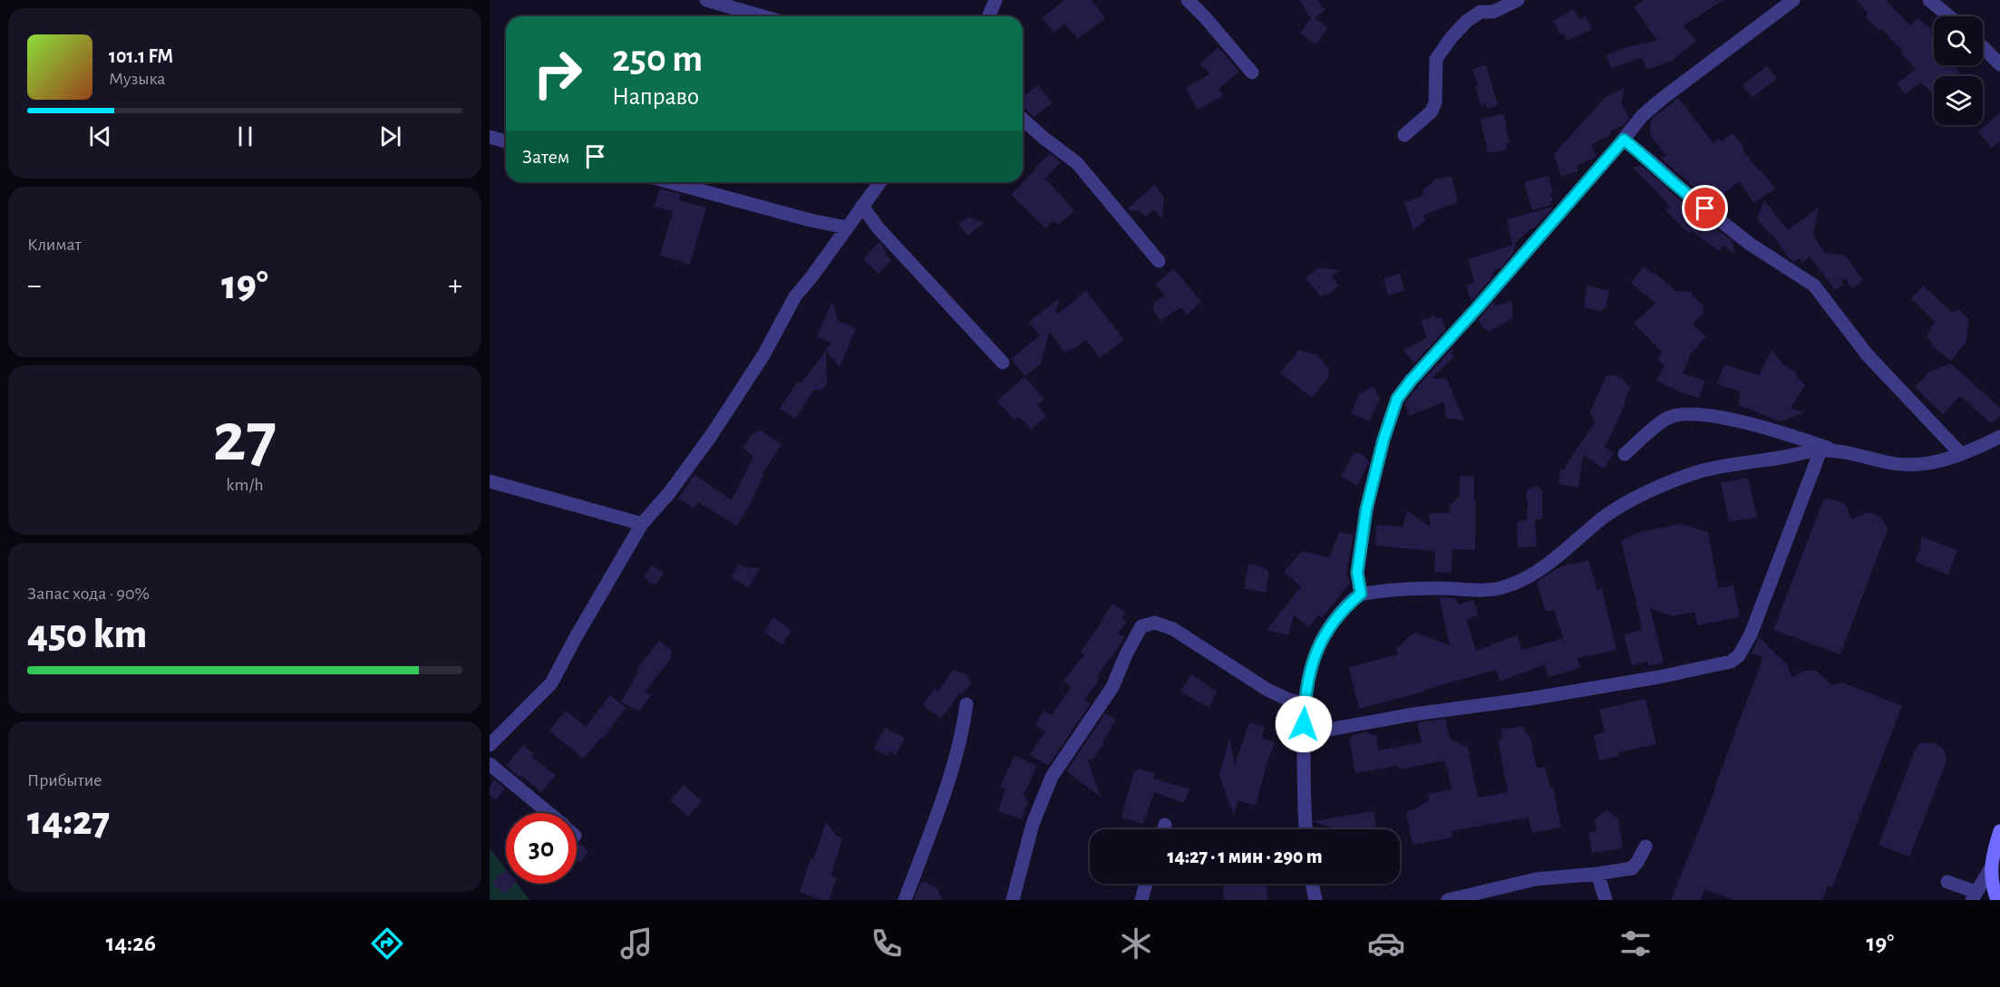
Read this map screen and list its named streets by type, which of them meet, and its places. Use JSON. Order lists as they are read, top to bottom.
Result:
{
  "page": {
    "turn": ["250 m", "Направо"],
    "song": ["101.1 FM", "Музыка"],
    "then": "Затем",
    "tile": [
      "Климат",
      ["27", "km/h"],
      ["Запас хода · 90%", "450 km"],
      ["Прибытие", "14:27"]
    ],
    "heat": ["−", "19°", "+"],
    "limit": "30",
    "trip": "14:27 · 1 мин · 290 m",
    "tabs": ["14:26", "19°"]
  }
}
